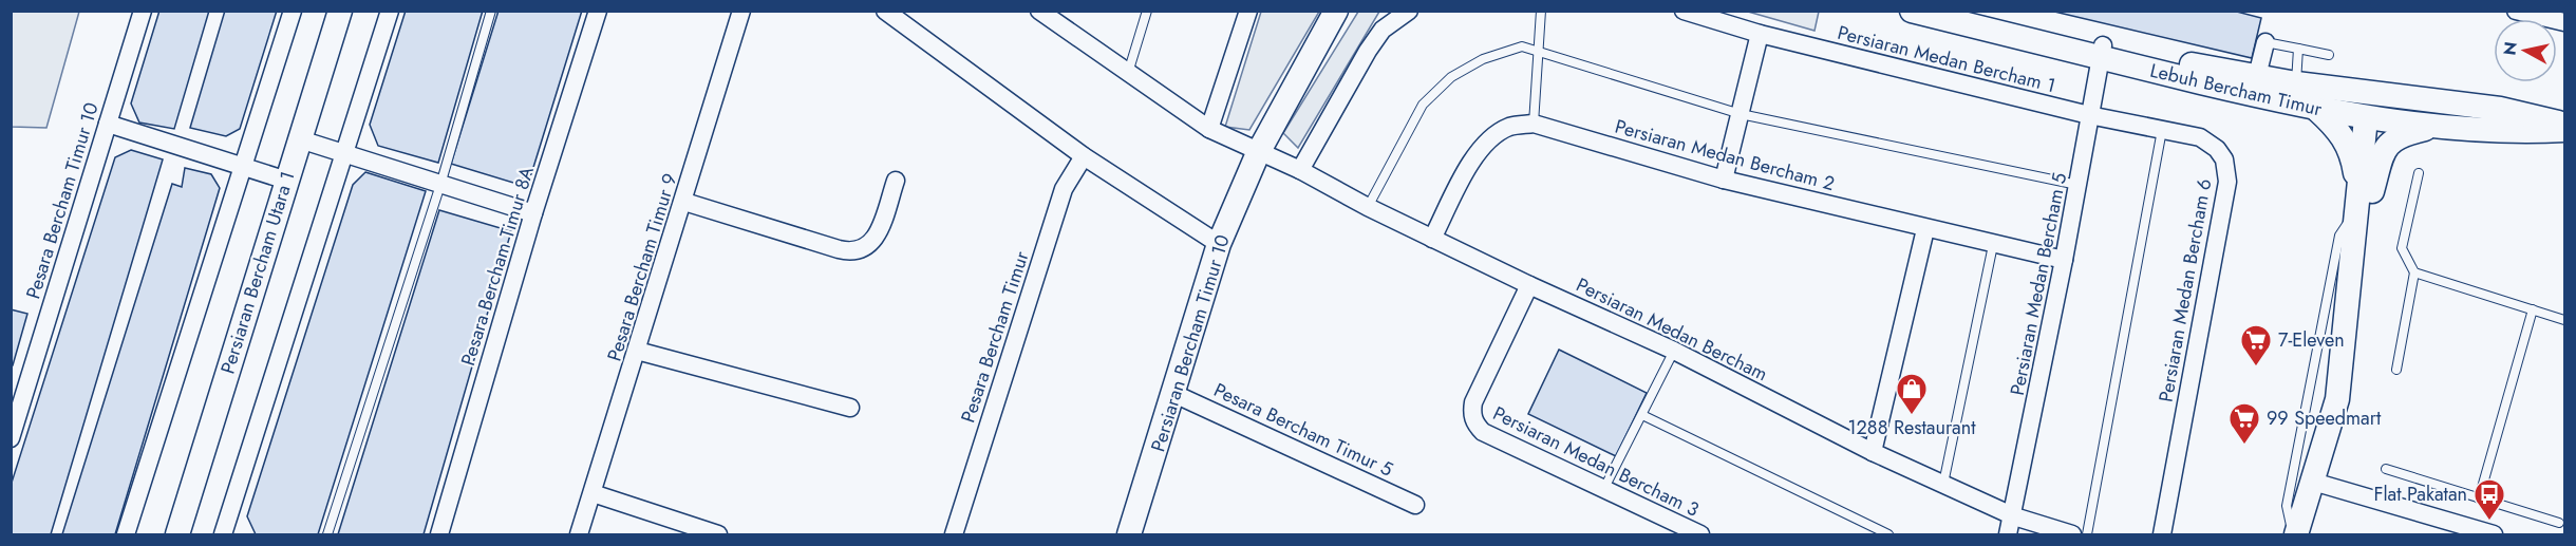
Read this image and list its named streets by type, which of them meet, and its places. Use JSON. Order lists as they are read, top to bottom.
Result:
{
  "streets": {
    "street": [
      "Persiaran Medan Bercham 1",
      "Lebuh Bercham Timur",
      "Persiaran Medan Bercham 2",
      "Pesara Bercham Timur 10",
      "Pesara Bercham Timur 8A",
      "Pesara Bercham Timur 9",
      "Persiaran Bercham Utara 1",
      "Persiaran Medan Bercham 5",
      "Persiaran Medan Bercham 6",
      "Persiaran Medan Bercham",
      "Pesara Bercham Timur",
      "Persiaran Bercham Timur 10",
      "Pesara Bercham Timur 5",
      "Persiaran Medan Bercham 3"
    ]
  },
  "crossings": [
    ["Persiaran Medan Bercham 1", "Persiaran Medan Bercham 5"],
    ["Persiaran Medan Bercham 1", "Persiaran Medan Bercham 6"],
    ["Lebuh Bercham Timur", "Persiaran Medan Bercham 5"],
    ["Persiaran Medan Bercham 2", "Persiaran Medan Bercham 5"],
    ["Persiaran Medan Bercham 5", "Persiaran Medan Bercham 6"],
    ["Persiaran Medan Bercham 5", "Persiaran Medan Bercham"],
    ["Persiaran Medan Bercham", "Persiaran Bercham Timur 10"],
    ["Persiaran Medan Bercham", "Persiaran Medan Bercham 3"],
    ["Persiaran Bercham Timur 10", "Pesara Bercham Timur 5"]
  ],
  "places": {
    "supermarket": ["7-Eleven", "99 Speedmart"],
    "shop": ["1288 Restaurant"],
    "bus stop": ["Flat Pakatan"]
  },
  "north": "left"
}
